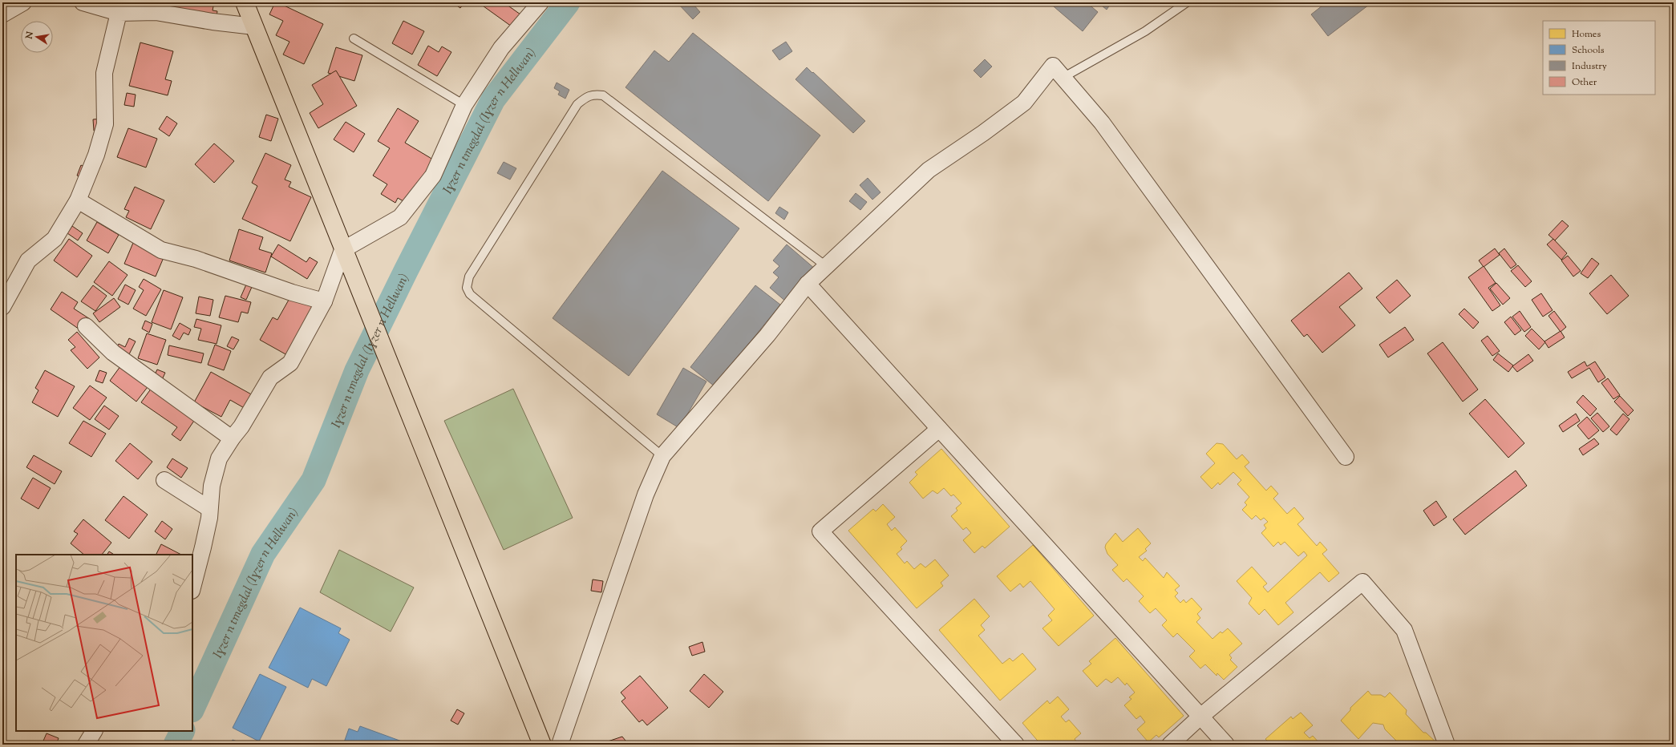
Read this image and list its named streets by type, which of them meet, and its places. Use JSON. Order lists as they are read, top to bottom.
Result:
{
  "water": ["Iɣzer n tmegdal (Iɣzer n Hellwan)"],
  "legend": [
    "Homes",
    "Schools",
    "Industry",
    "Other"
  ],
  "north": "left"
}
